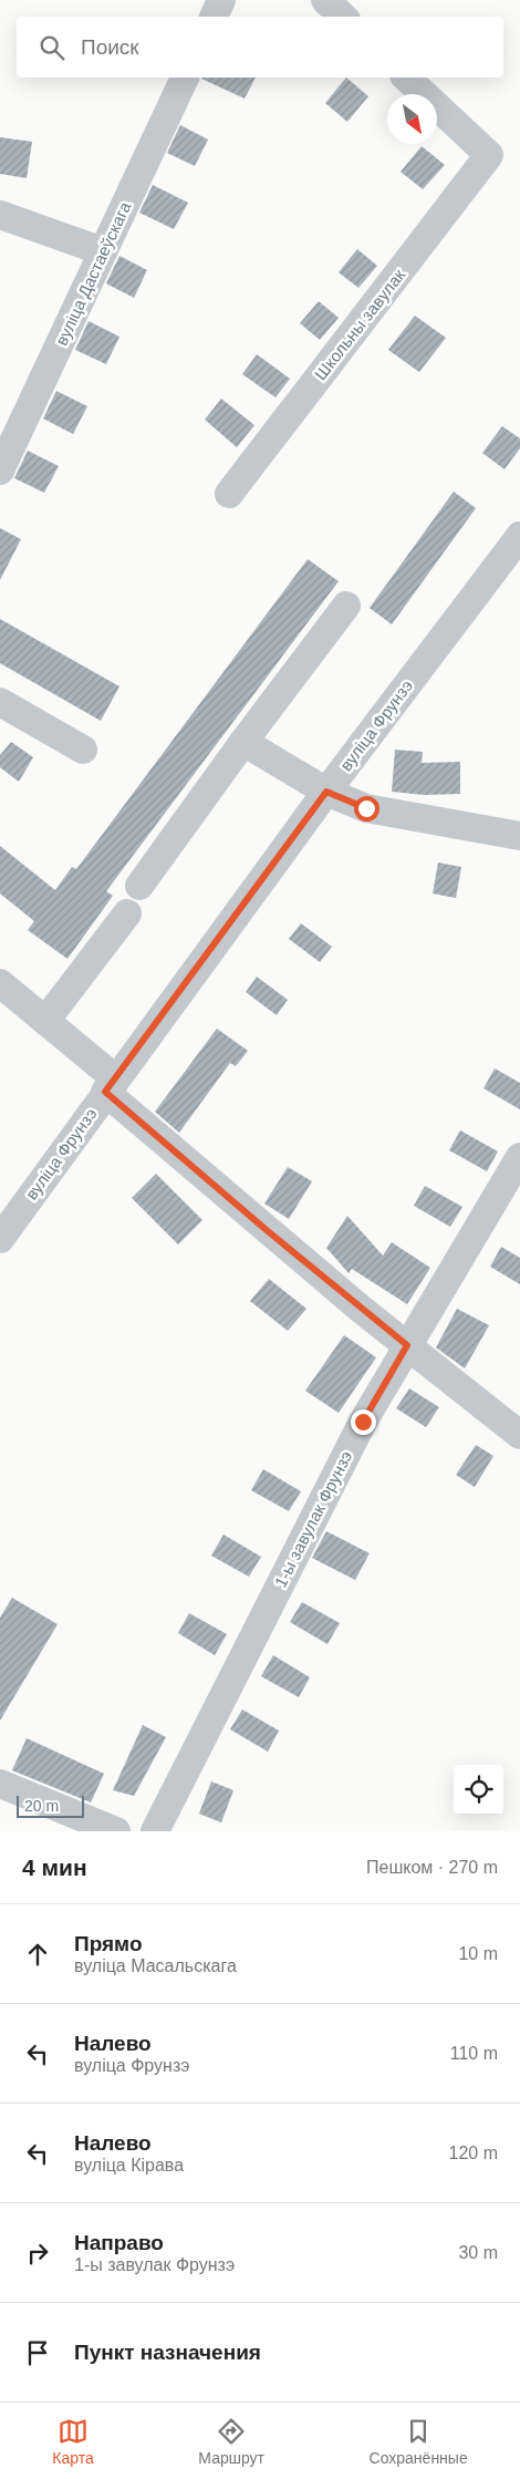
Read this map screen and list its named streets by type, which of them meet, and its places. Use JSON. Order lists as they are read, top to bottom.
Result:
{
  "streets": {
    "street": [
      "вуліца Дастаеўскага",
      "Школьны завулак",
      "вуліца Фрунзэ",
      "1-ы завулак Фрунзэ"
    ]
  },
  "scale_bar": "20 m",
  "north": "bottom right",
  "page": {
    "search": "Поиск",
    "scale": "20 m",
    "heading": ["4 мин", "Пешком · 270 m"],
    "list": [
      ["Прямо", "вуліца Масальскага", "10 m"],
      ["Налево", "вуліца Фрунзэ", "110 m"],
      ["Налево", "вуліца Кірава", "120 m"],
      ["Направо", "1-ы завулак Фрунзэ", "30 m"],
      "Пункт назначения"
    ],
    "nav": ["Карта", "Маршрут", "Сохранённые"]
  }
}
